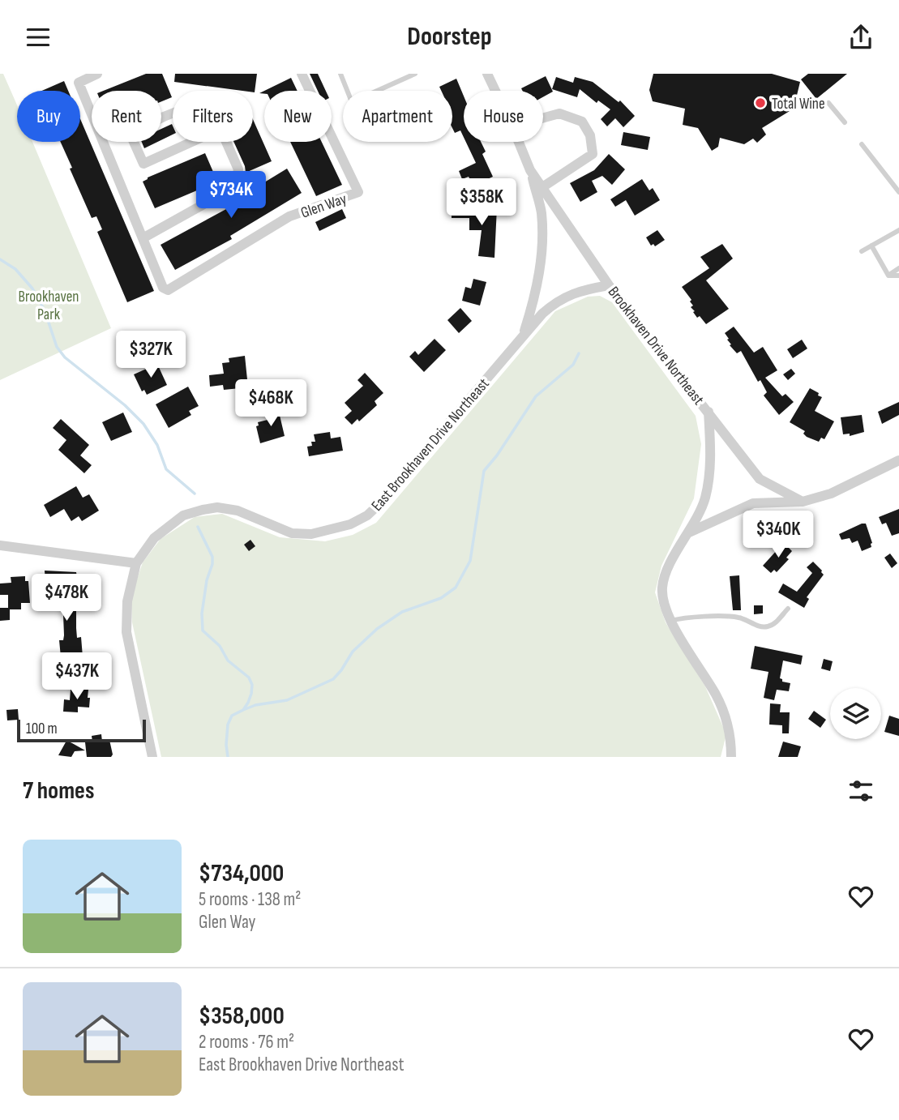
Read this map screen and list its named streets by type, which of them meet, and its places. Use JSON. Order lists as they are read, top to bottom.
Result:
{
  "streets": {
    "street": ["Glen Way", "Brookhaven Drive Northeast", "East Brookhaven Drive Northeast"]
  },
  "crossings": [
    ["Brookhaven Drive Northeast", "East Brookhaven Drive Northeast"]
  ],
  "parks": ["Brookhaven Park"],
  "places": ["Total Wine"],
  "scale_bar": "100 m",
  "page": {
    "header": "Doorstep",
    "chip": [
      "Buy",
      "Rent",
      "Filters",
      "New",
      "Apartment",
      "House"
    ],
    "price": [
      "$734K",
      "$358K",
      "$327K",
      "$468K",
      "$340K",
      "$478K",
      "$437K"
    ],
    "scale": "100 m",
    "heading": "7 homes",
    "list": [
      {
        "name": "$734,000",
        "note": "5 rooms · 138 m² · Glen Way"
      },
      {
        "name": "$358,000",
        "note": "2 rooms · 76 m² · East Brookhaven Drive Northeast"
      }
    ]
  }
}
